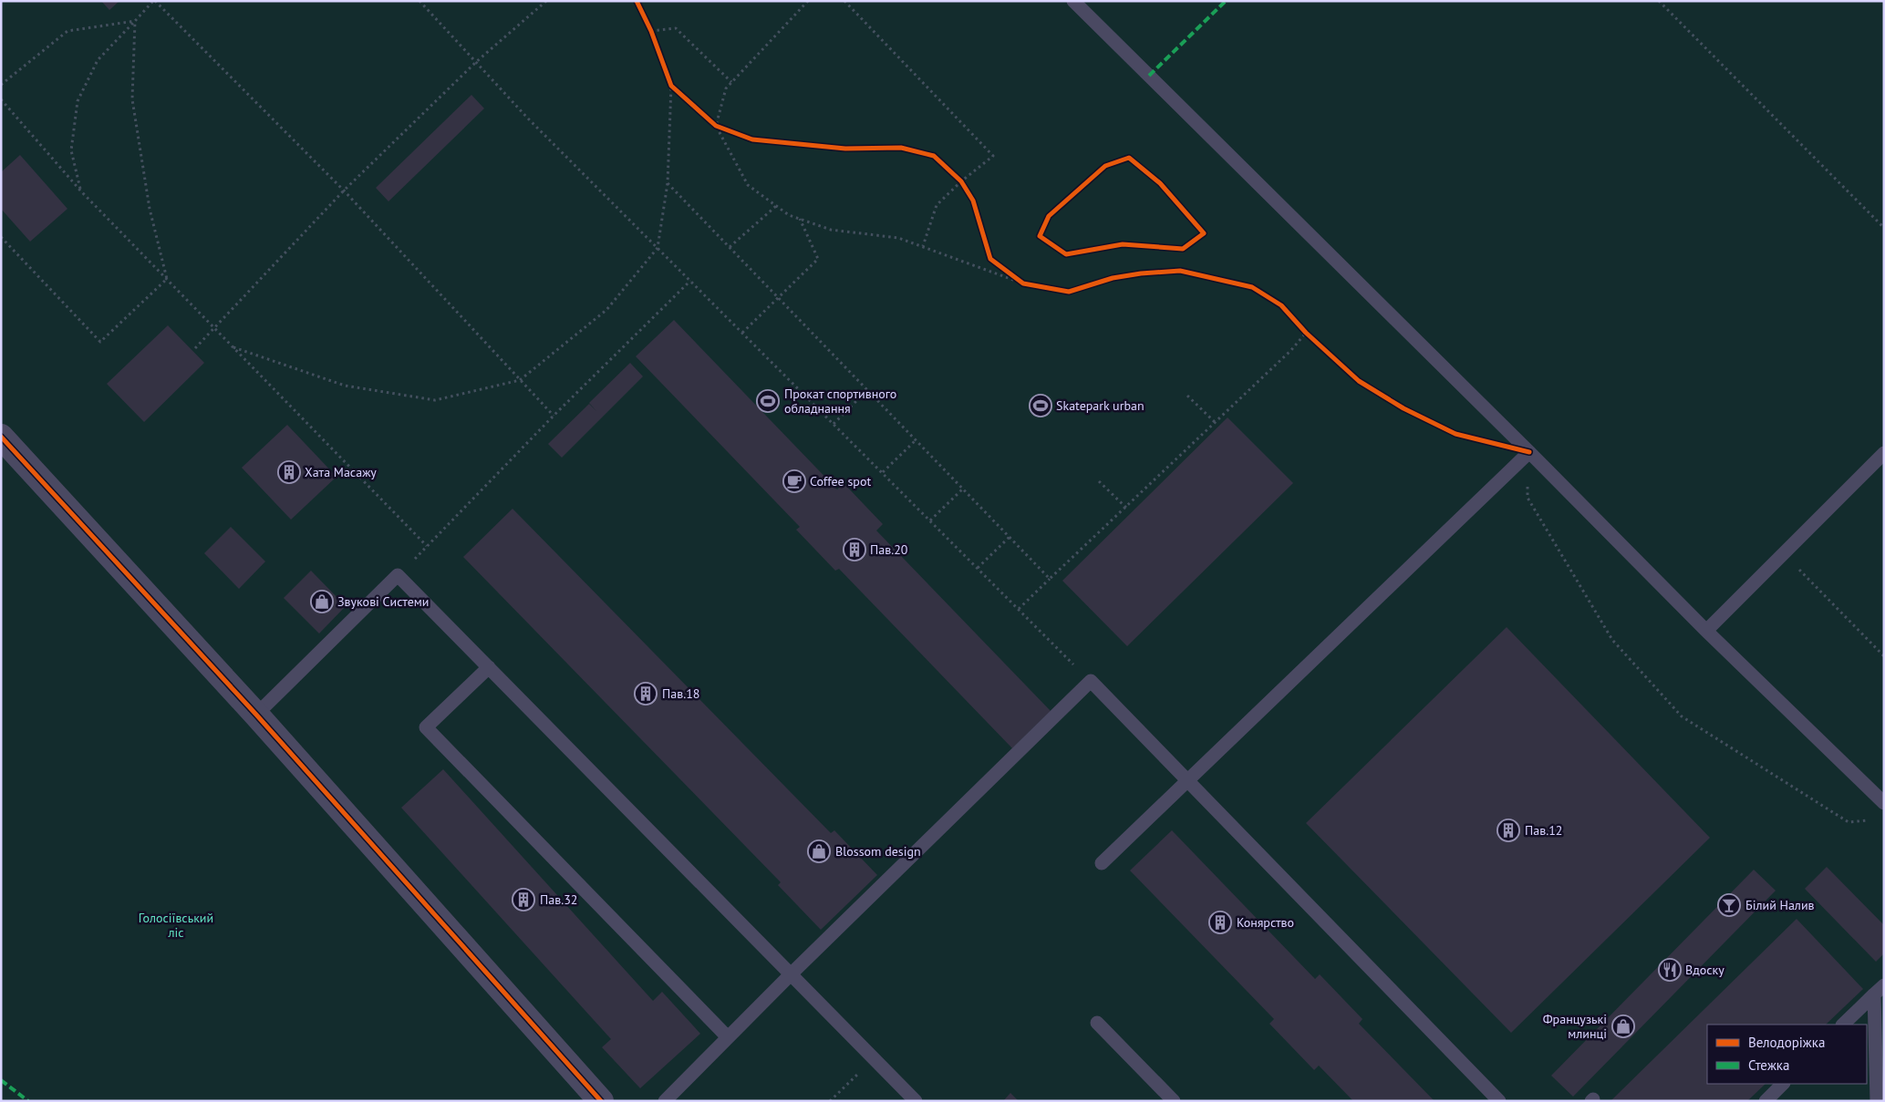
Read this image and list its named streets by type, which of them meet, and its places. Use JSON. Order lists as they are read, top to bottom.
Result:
{
  "parks": ["Голосіївський ліс"],
  "places": {
    "sports": ["Прокат спортивного обладнання", "Skatepark urban"],
    "building": [
      "Хата Масажу",
      "Пав.20",
      "Пав.18",
      "Пав.12",
      "Пав.32",
      "Конярство"
    ],
    "cafe": ["Coffee spot"],
    "shop": ["Звукові Системи", "Blossom design", "Французькі млинці"],
    "bar": ["Білий Налив"],
    "restaurant": ["Вдоску"]
  },
  "legend": ["Велодоріжка", "Стежка"]
}
